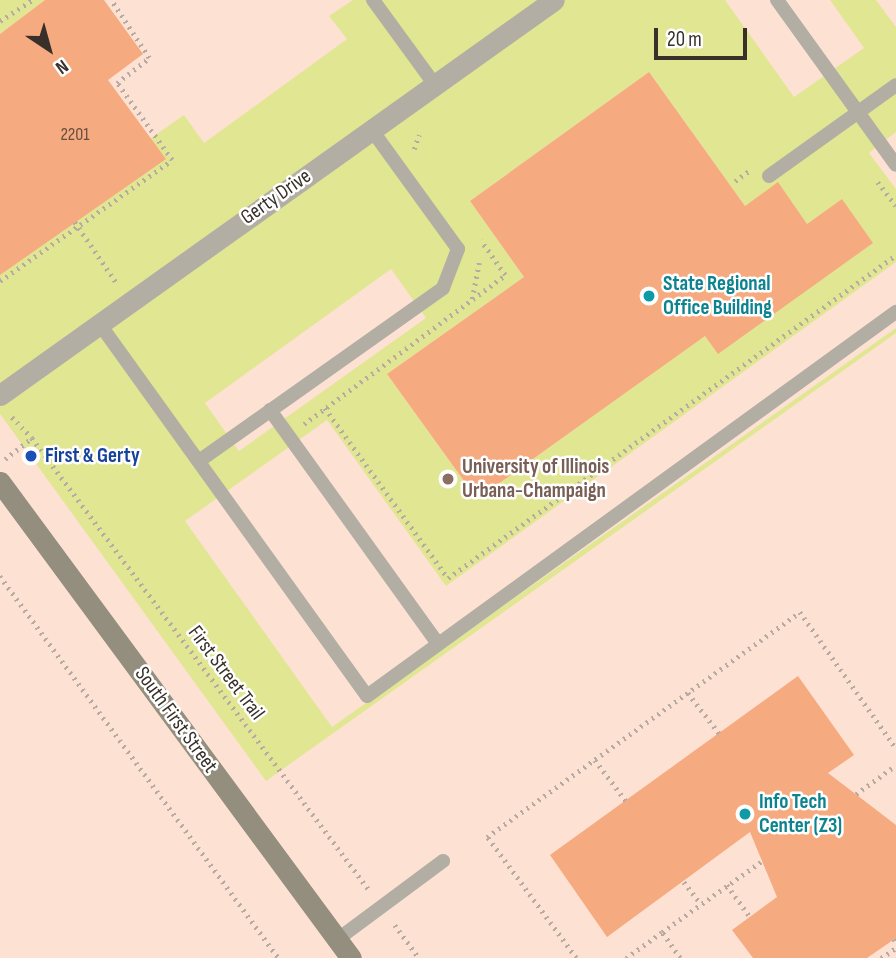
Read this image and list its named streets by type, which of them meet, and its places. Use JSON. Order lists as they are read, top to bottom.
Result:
{
  "streets": {
    "street": ["Gerty Drive", "South First Street"],
    "path": ["First Street Trail"]
  },
  "crossings": [
    ["Gerty Drive", "First Street Trail"]
  ],
  "places": [
    "State Regional Office Building",
    "First & Gerty",
    "University of Illinois Urbana-Champaign",
    "Info Tech Center (Z3)"
  ],
  "house_numbers": ["2201"],
  "scale_bar": "20 m",
  "north": "bottom right"
}
